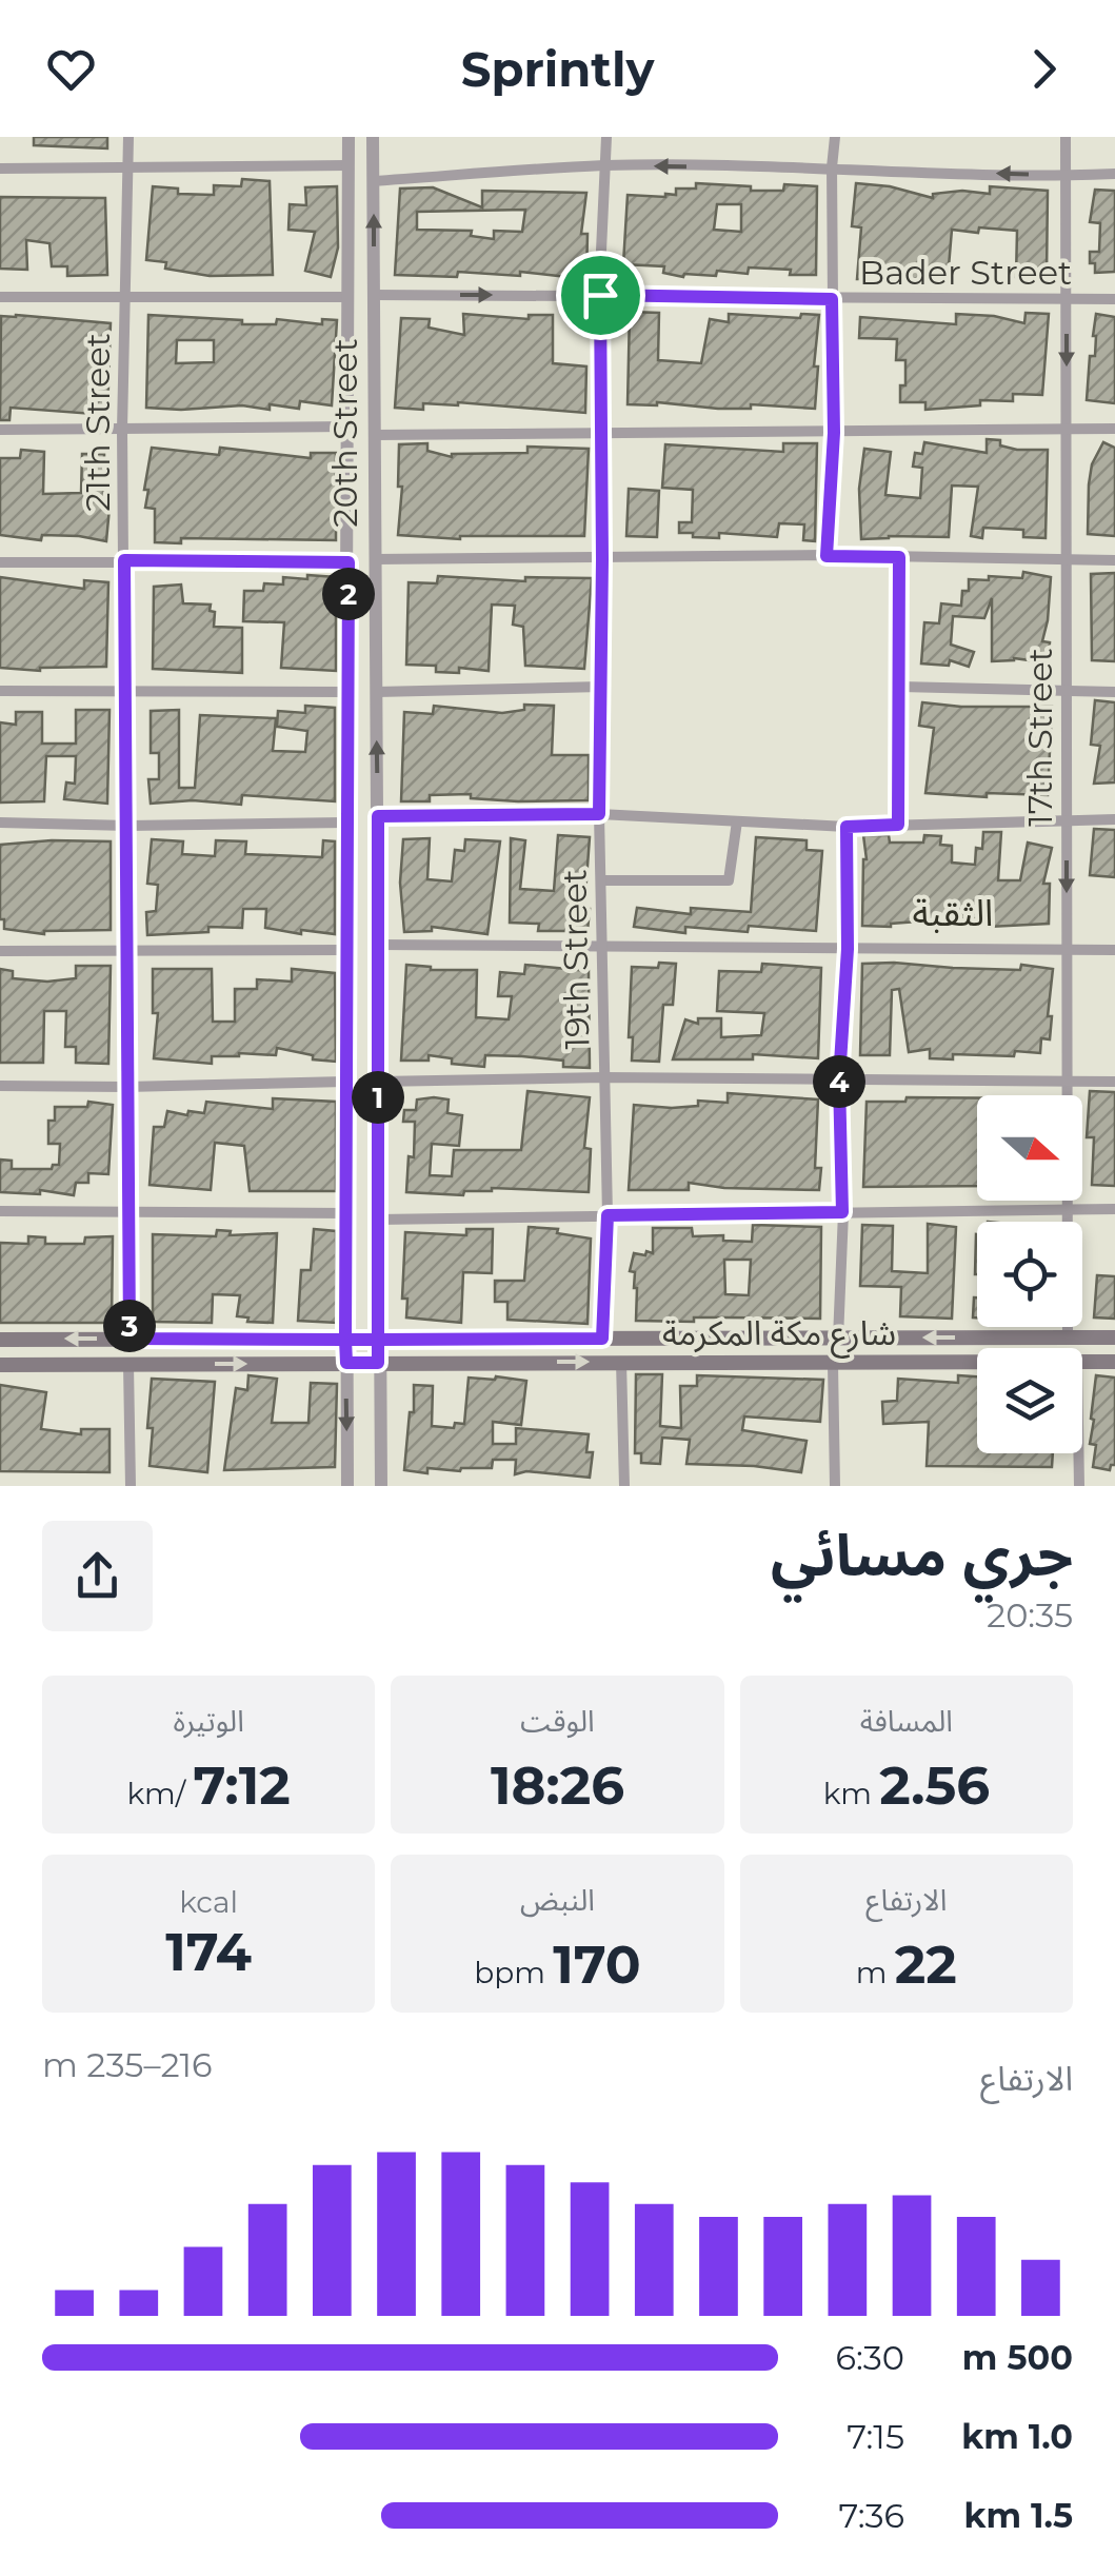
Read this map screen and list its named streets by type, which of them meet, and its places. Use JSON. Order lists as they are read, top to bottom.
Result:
{
  "streets": {
    "main road": ["شارع مكة المكرمة"],
    "street": [
      "Bader Street",
      "21th Street",
      "20th Street",
      "17th Street",
      "19th Street"
    ]
  },
  "crossings": [
    ["Bader Street", "20th Street"],
    ["Bader Street", "17th Street"],
    ["Bader Street", "19th Street"],
    ["21th Street", "شارع مكة المكرمة"],
    ["20th Street", "شارع مكة المكرمة"],
    ["17th Street", "شارع مكة المكرمة"],
    ["19th Street", "شارع مكة المكرمة"]
  ],
  "districts": ["الثقبة"],
  "north": "right",
  "page": {
    "header": "Sprintly",
    "pins": [
      "2",
      "4",
      "1",
      "3"
    ],
    "heading": ["جري مسائي", "20:35"],
    "stats": [
      ["المسافة", "2.56 km"],
      ["الوقت", "18:26"],
      ["الوتيرة", "7:12 /km"],
      ["الارتفاع", "22 m"],
      ["النبض", "170 bpm"],
      ["kcal", "174"]
    ],
    "chart": ["الارتفاع", "216–235 m"],
    "list": [
      {
        "name": "500 m",
        "note": "6:30"
      },
      {
        "name": "1.0 km",
        "note": "7:15"
      },
      {
        "name": "1.5 km",
        "note": "7:36"
      }
    ]
  }
}
